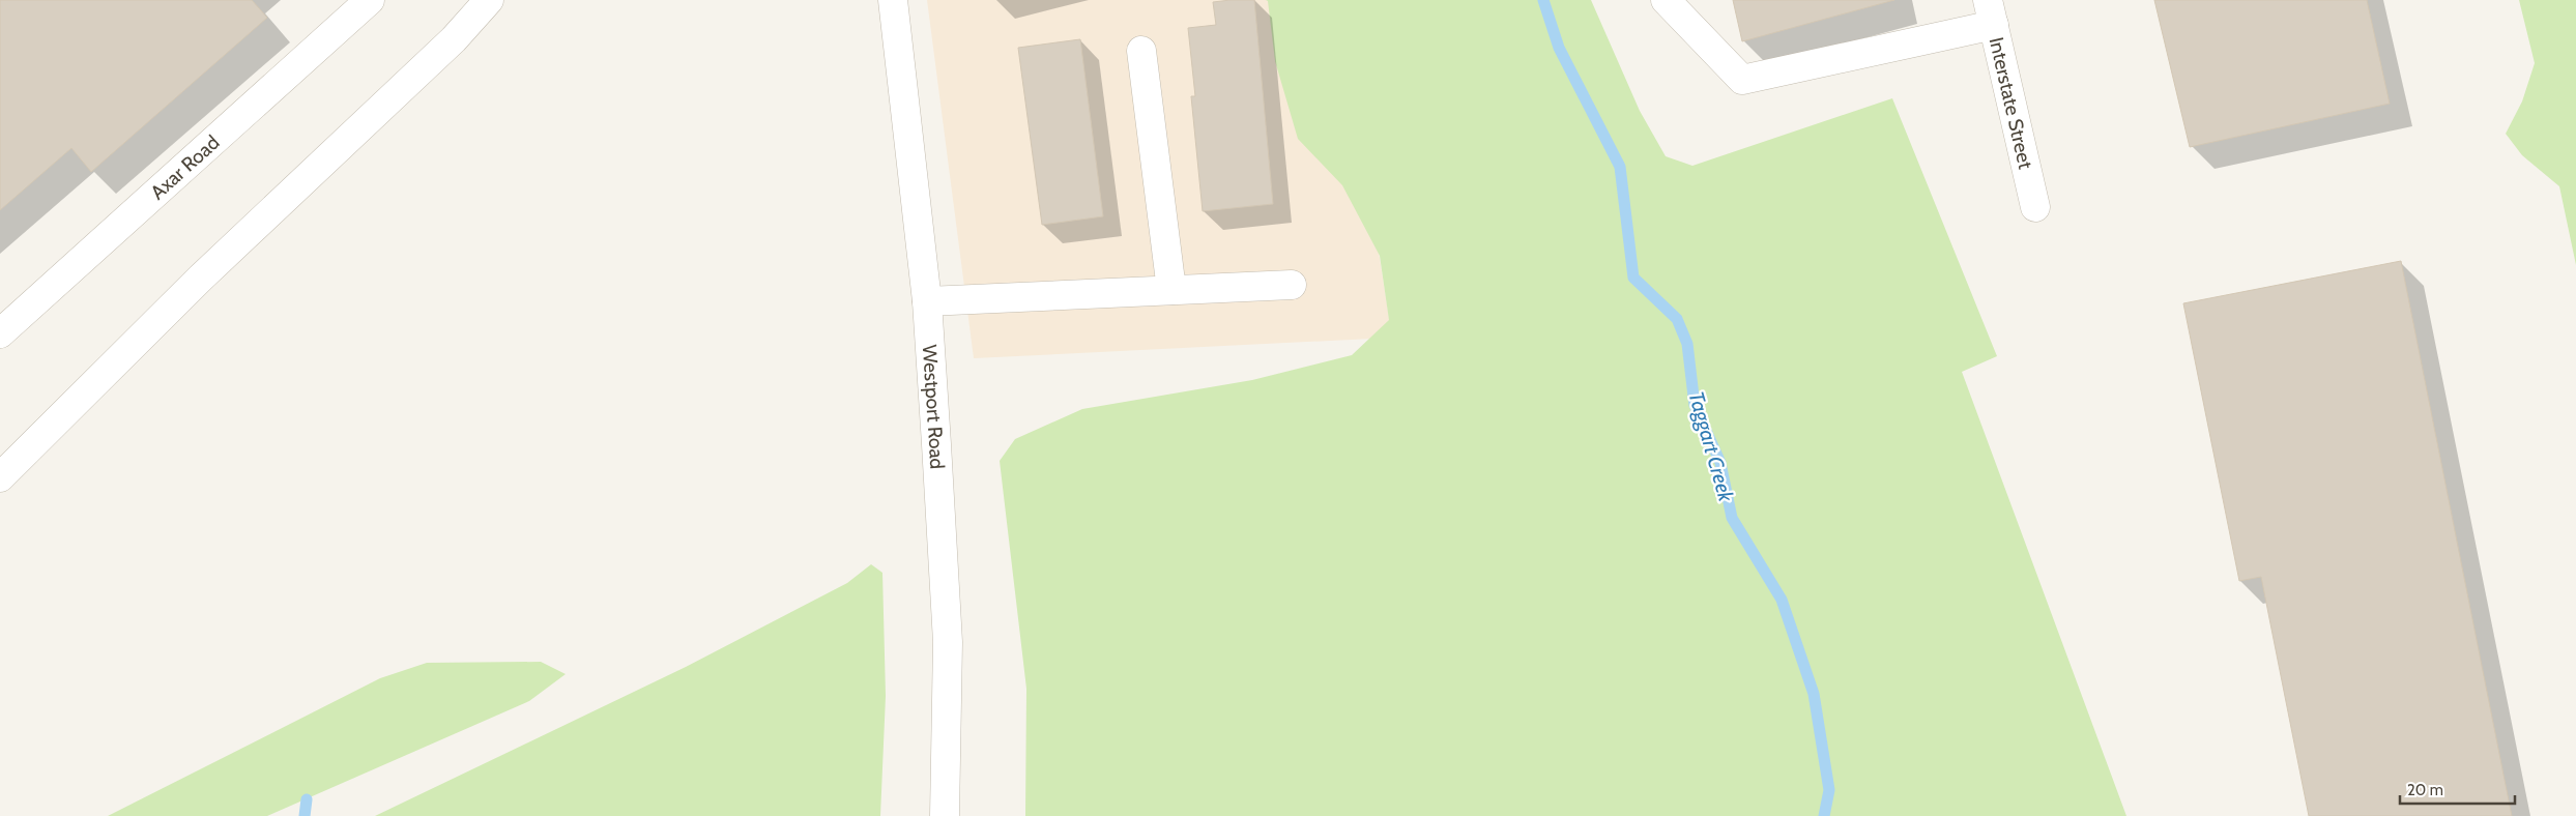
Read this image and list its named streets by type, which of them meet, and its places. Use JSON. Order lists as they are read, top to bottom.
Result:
{
  "streets": {
    "street": ["Interstate Street", "Axar Road", "Westport Road"]
  },
  "water": ["Taggart Creek"],
  "scale_bar": "20 m"
}
